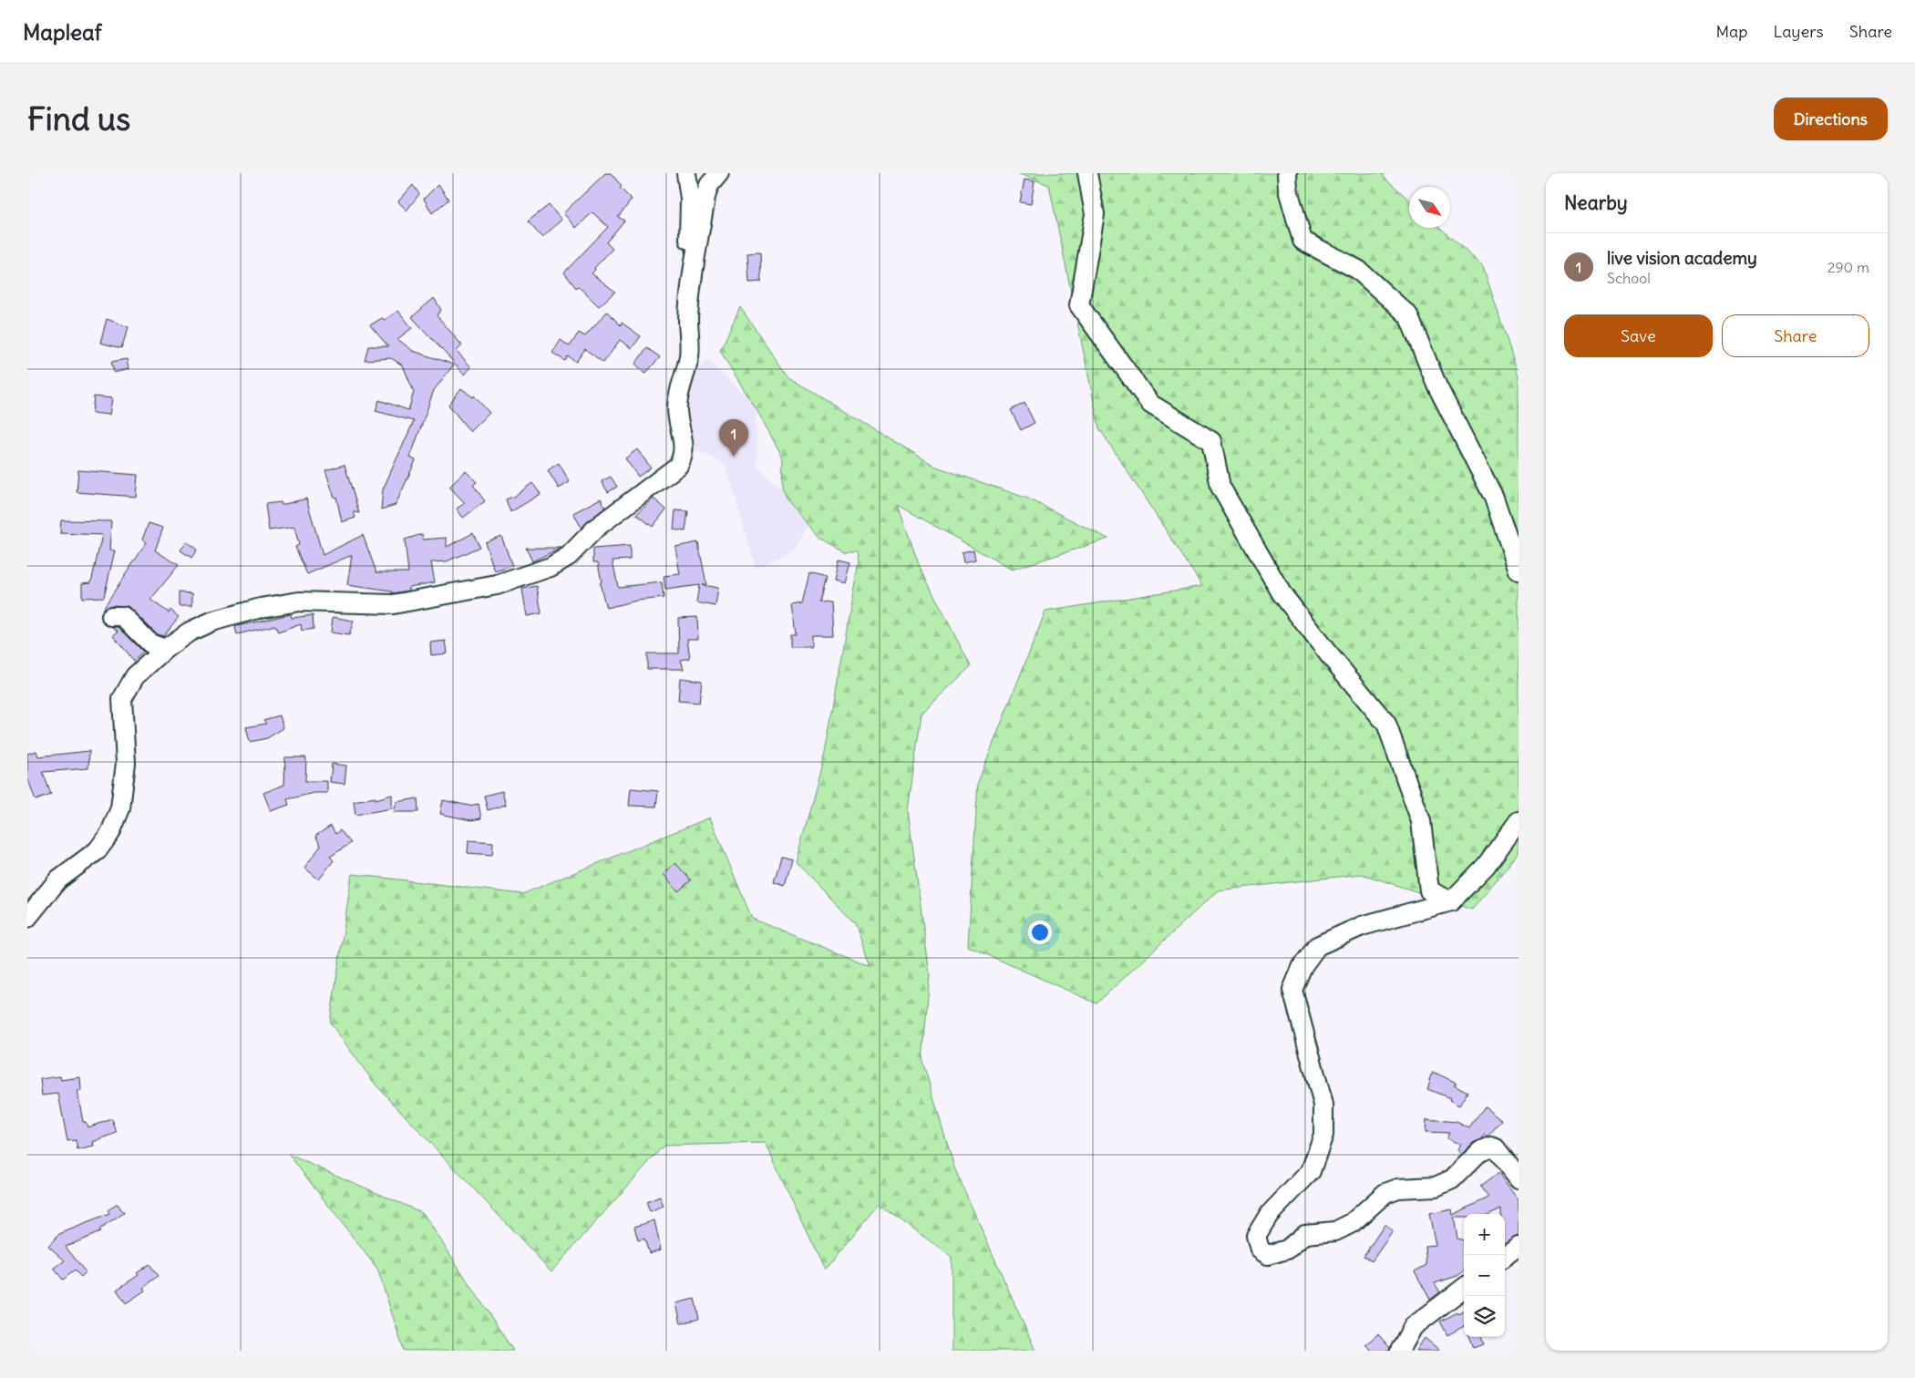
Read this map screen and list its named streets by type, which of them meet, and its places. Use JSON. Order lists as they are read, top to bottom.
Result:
{
  "north": "bottom right",
  "page": {
    "header": "Mapleaf",
    "nav": ["Map", "Layers", "Share"],
    "buttons": [
      "Directions",
      ["Save", "Share"]
    ],
    "title": "Find us",
    "heading": "Nearby",
    "list": [
      {
        "mark": "1",
        "name": "live vision academy",
        "note": "School",
        "value": "290 m"
      }
    ],
    "pins": "1",
    "map_buttons": ["+", "−"]
  }
}
